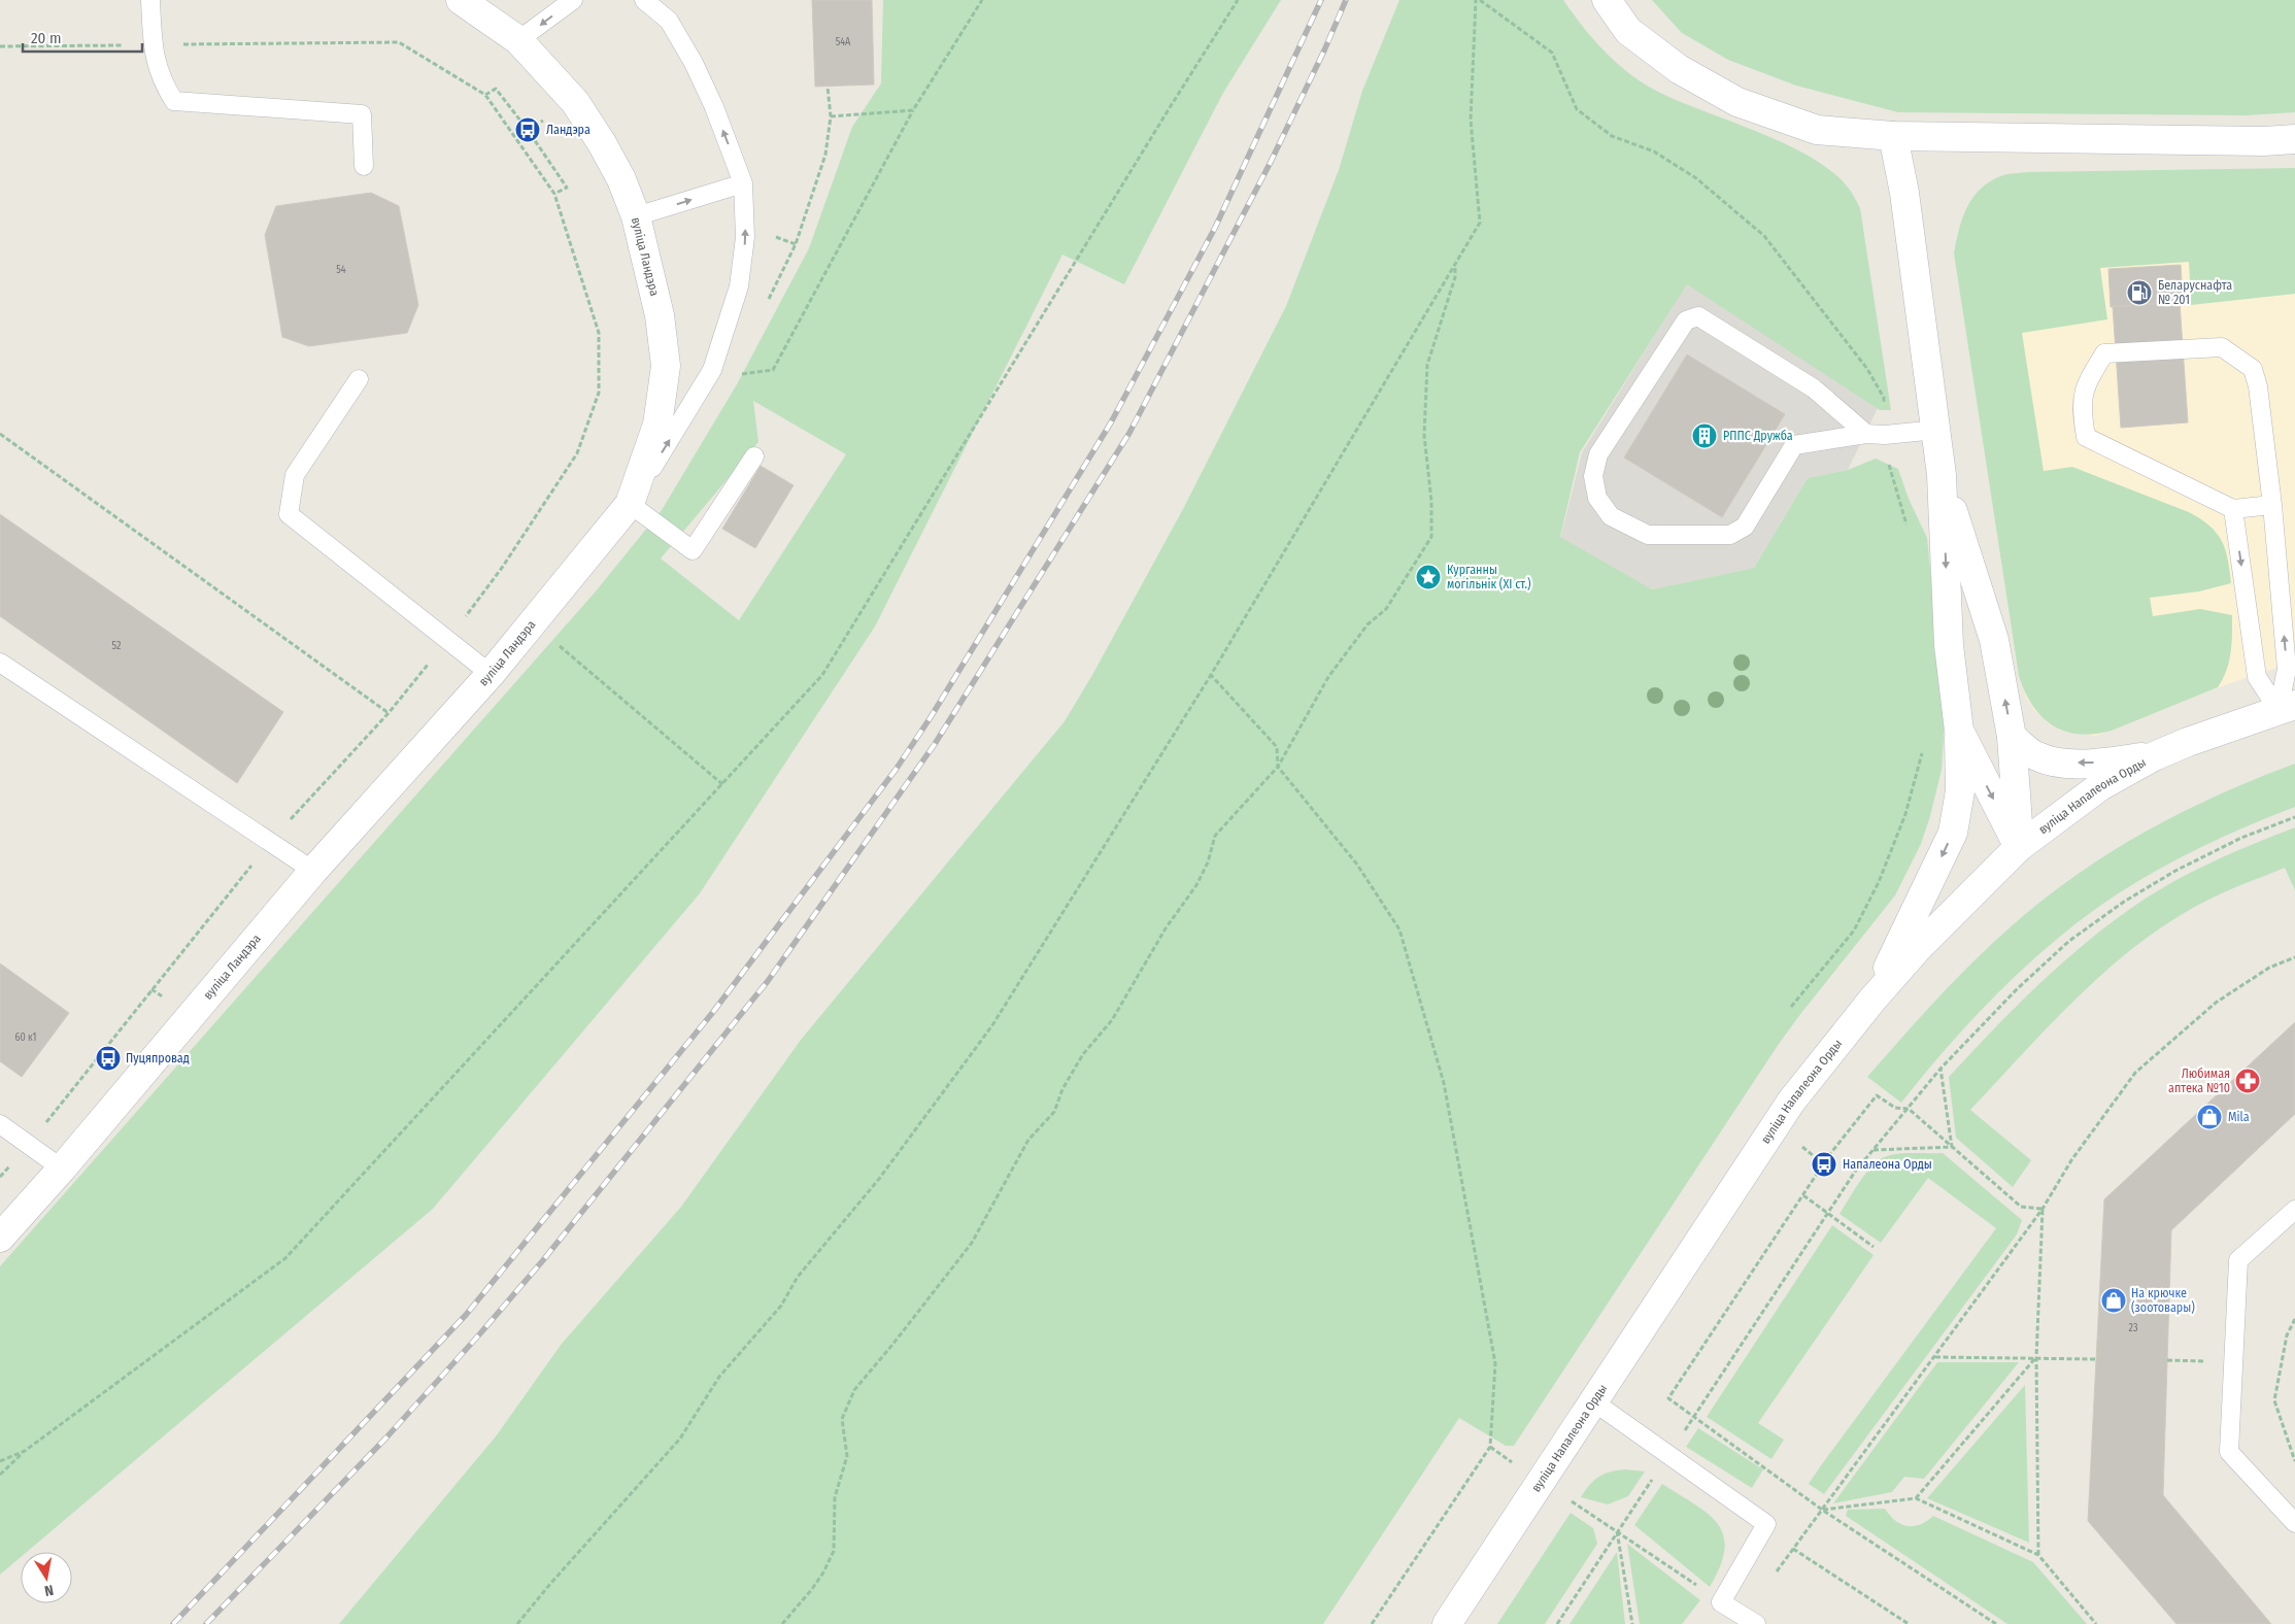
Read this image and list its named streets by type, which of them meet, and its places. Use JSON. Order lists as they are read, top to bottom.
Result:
{
  "streets": {
    "main road": ["вуліца Ландэра", "вуліца Напалеона Орды"]
  },
  "places": {
    "bus stop": ["Ландэра", "Пуцяпровад", "Напалеона Орды"],
    "fuel station": ["Беларуснафта № 201"],
    "building": ["РППС Дружба"],
    "place": ["Курганны могільнік (XI ст.)"],
    "pharmacy": ["Любимая аптека №10"],
    "shop": ["Mila", "На крючке (зоотовары)"]
  },
  "house_numbers": [
    "54А",
    "54",
    "52",
    "60 к1",
    "23"
  ],
  "scale_bar": "20 m",
  "north": "bottom"
}
